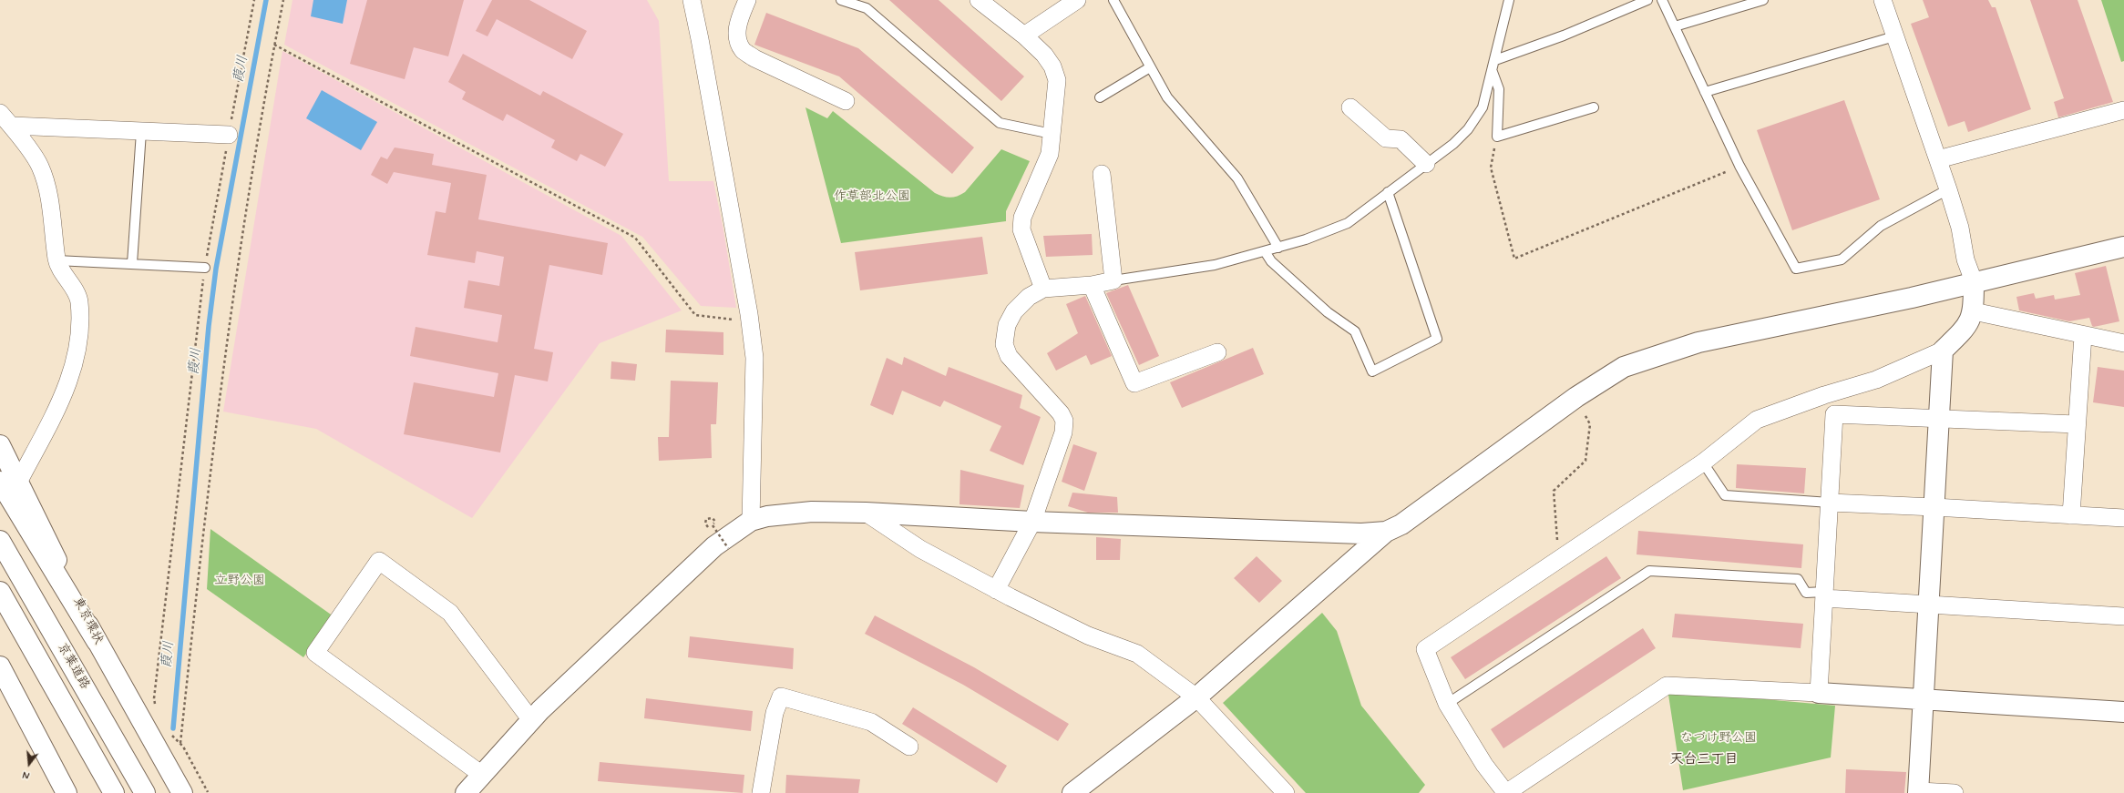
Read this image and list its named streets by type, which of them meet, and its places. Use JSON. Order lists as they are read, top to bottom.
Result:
{
  "streets": {
    "main road": ["東京環状", "京葉道路"]
  },
  "districts": ["天台三丁目"],
  "water": ["葭川"],
  "parks": ["作草部北公園", "立野公園", "なづけ野公園"],
  "north": "bottom"
}
